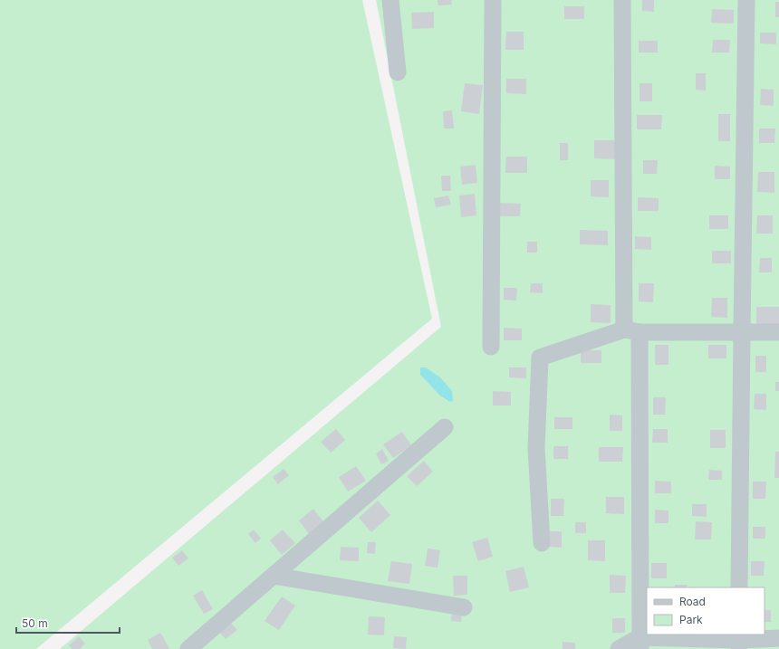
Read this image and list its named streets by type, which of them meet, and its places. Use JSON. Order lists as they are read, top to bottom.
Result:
{
  "legend": ["Road", "Park"],
  "scale_bar": "50 m"
}
